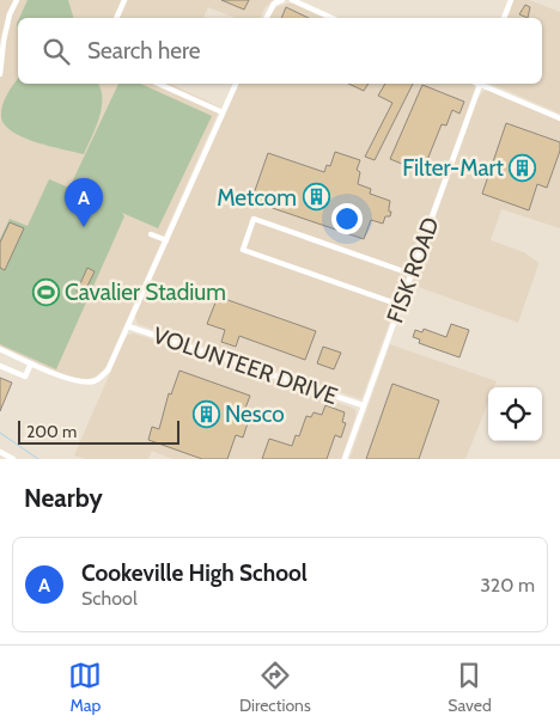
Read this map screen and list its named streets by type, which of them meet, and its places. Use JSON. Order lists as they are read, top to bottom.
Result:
{
  "streets": {
    "street": ["FISK ROAD", "VOLUNTEER DRIVE"]
  },
  "crossings": [
    ["FISK ROAD", "VOLUNTEER DRIVE"]
  ],
  "places": {
    "building": ["Filter-Mart", "Metcom", "Nesco"],
    "sports": ["Cavalier Stadium"]
  },
  "scale_bar": "200 m",
  "page": {
    "search": "Search here",
    "pins": "A",
    "scale": "200 m",
    "heading": "Nearby",
    "list": [
      {
        "mark": "A",
        "name": "Cookeville High School",
        "note": "School",
        "value": "320 m"
      }
    ],
    "nav": ["Map", "Directions", "Saved"]
  }
}
